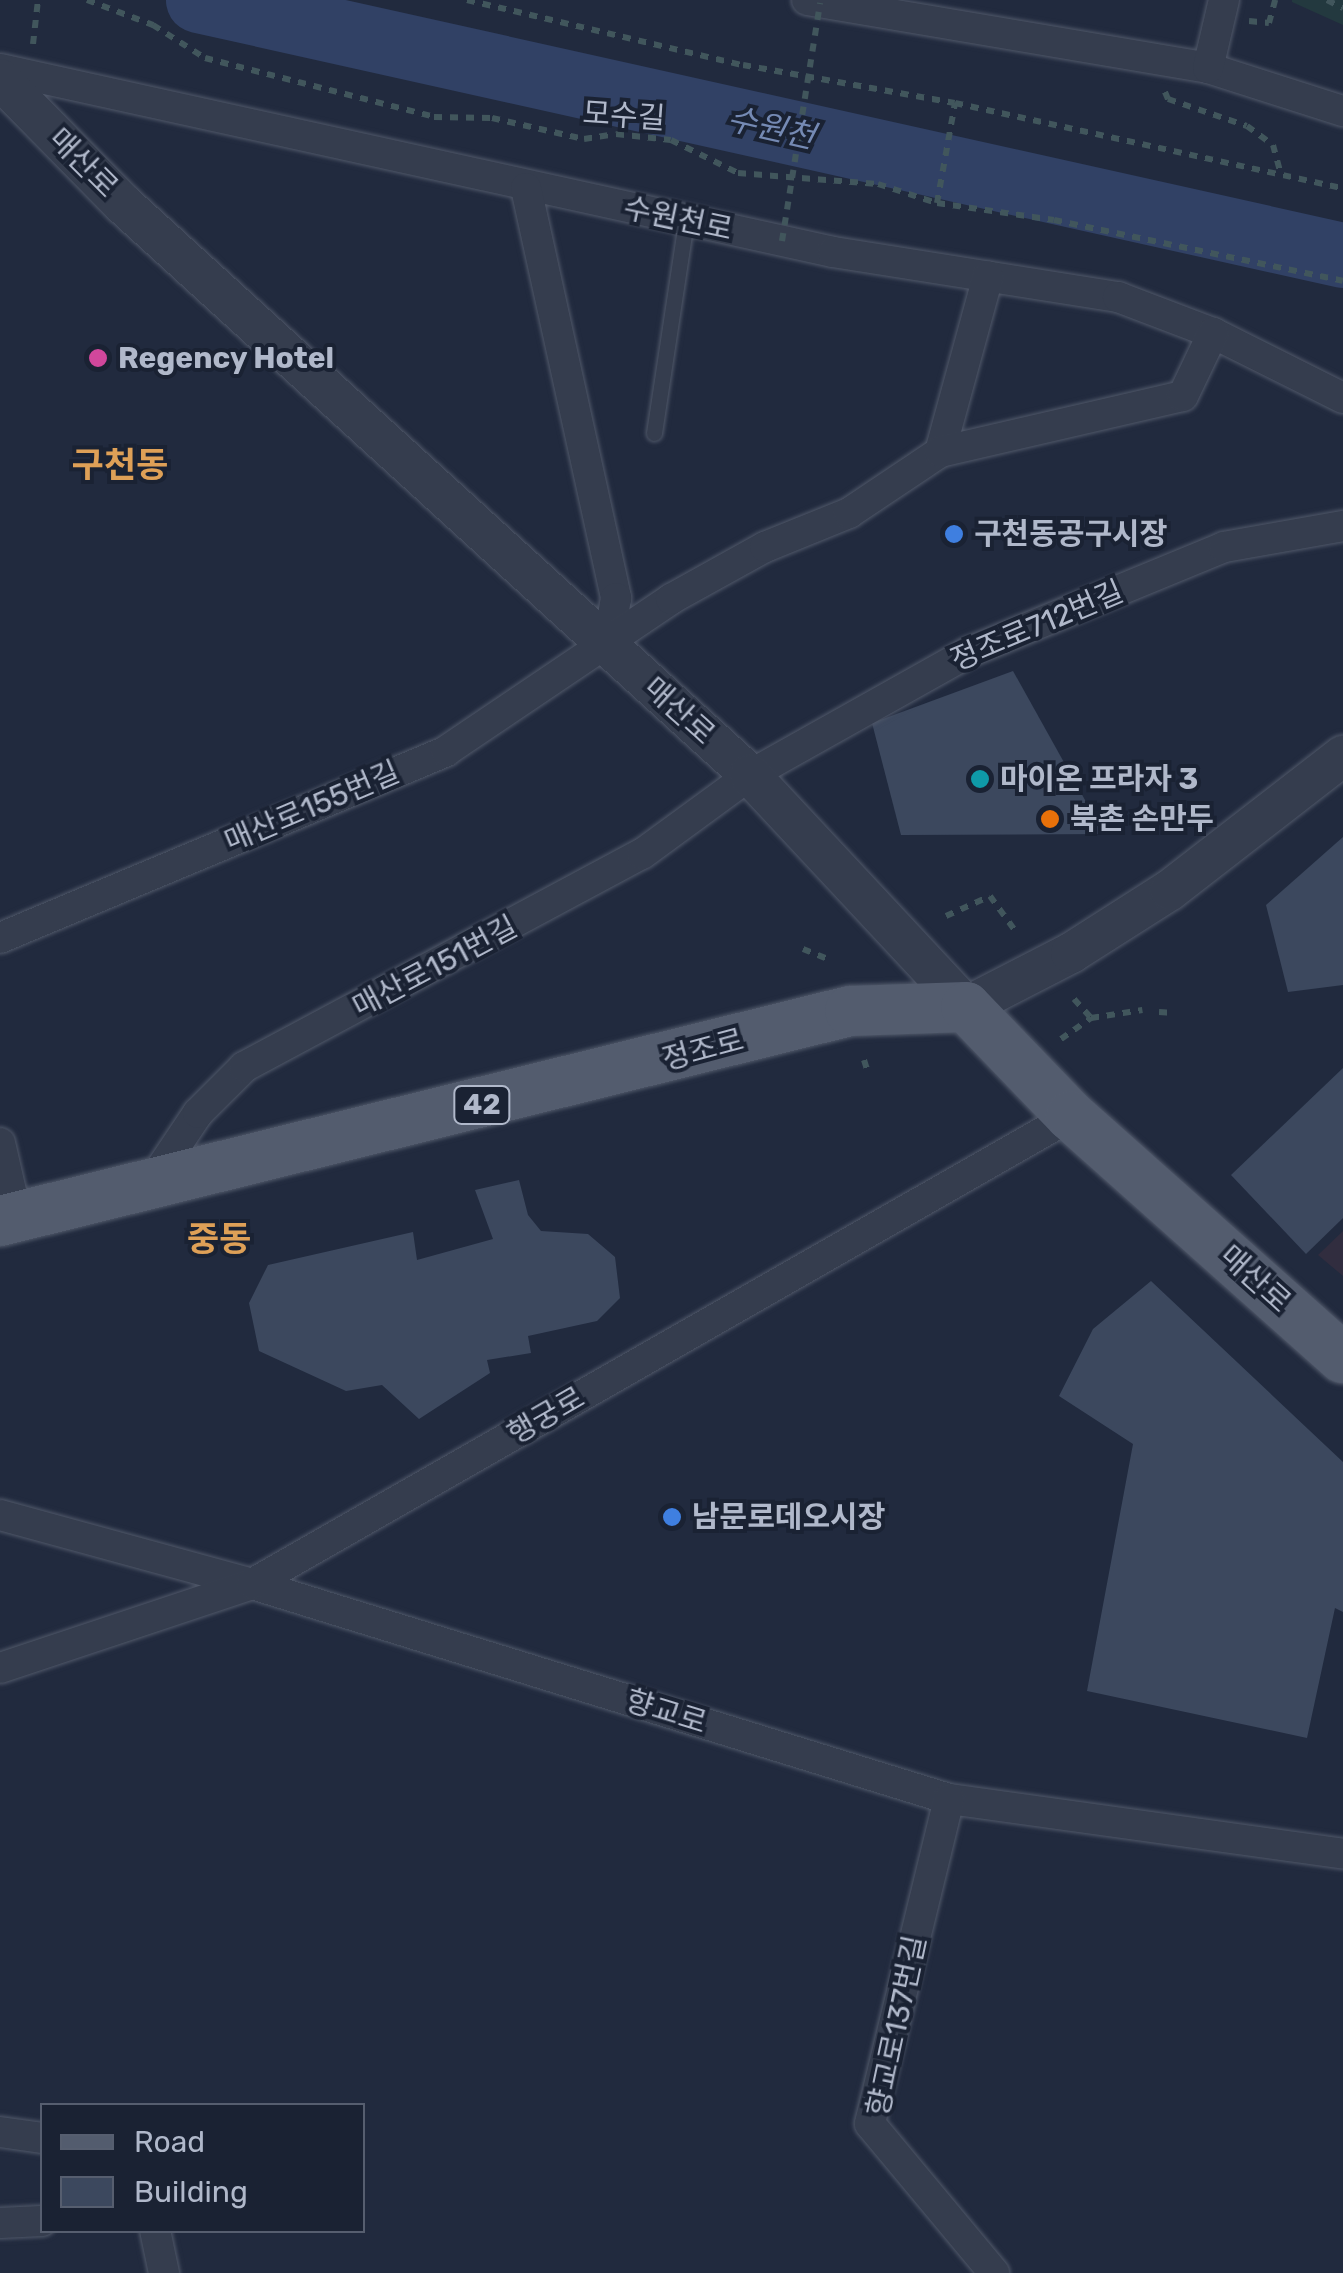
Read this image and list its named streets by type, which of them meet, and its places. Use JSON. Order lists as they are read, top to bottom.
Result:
{
  "streets": {
    "main road": ["매산로", "정조로", "42"],
    "street": [
      "수원천로",
      "정조로712번길",
      "매산로155번길",
      "매산로151번길",
      "행궁로",
      "향교로",
      "향교로137번길"
    ],
    "path": ["모수길"]
  },
  "crossings": [
    ["매산로", "수원천로"],
    ["매산로", "정조로712번길"],
    ["매산로", "매산로155번길"],
    ["매산로", "매산로151번길"],
    ["매산로", "정조로"],
    ["매산로", "행궁로"],
    ["정조로712번길", "매산로151번길"],
    ["매산로151번길", "정조로"],
    ["행궁로", "향교로"],
    ["향교로", "향교로137번길"]
  ],
  "districts": ["구천동", "중동"],
  "water": ["수원천"],
  "places": [
    "Regency Hotel",
    "구천동공구시장",
    "마이온 프라자 3",
    "북촌 손만두",
    "남문로데오시장"
  ],
  "legend": ["Road", "Building"]
}
